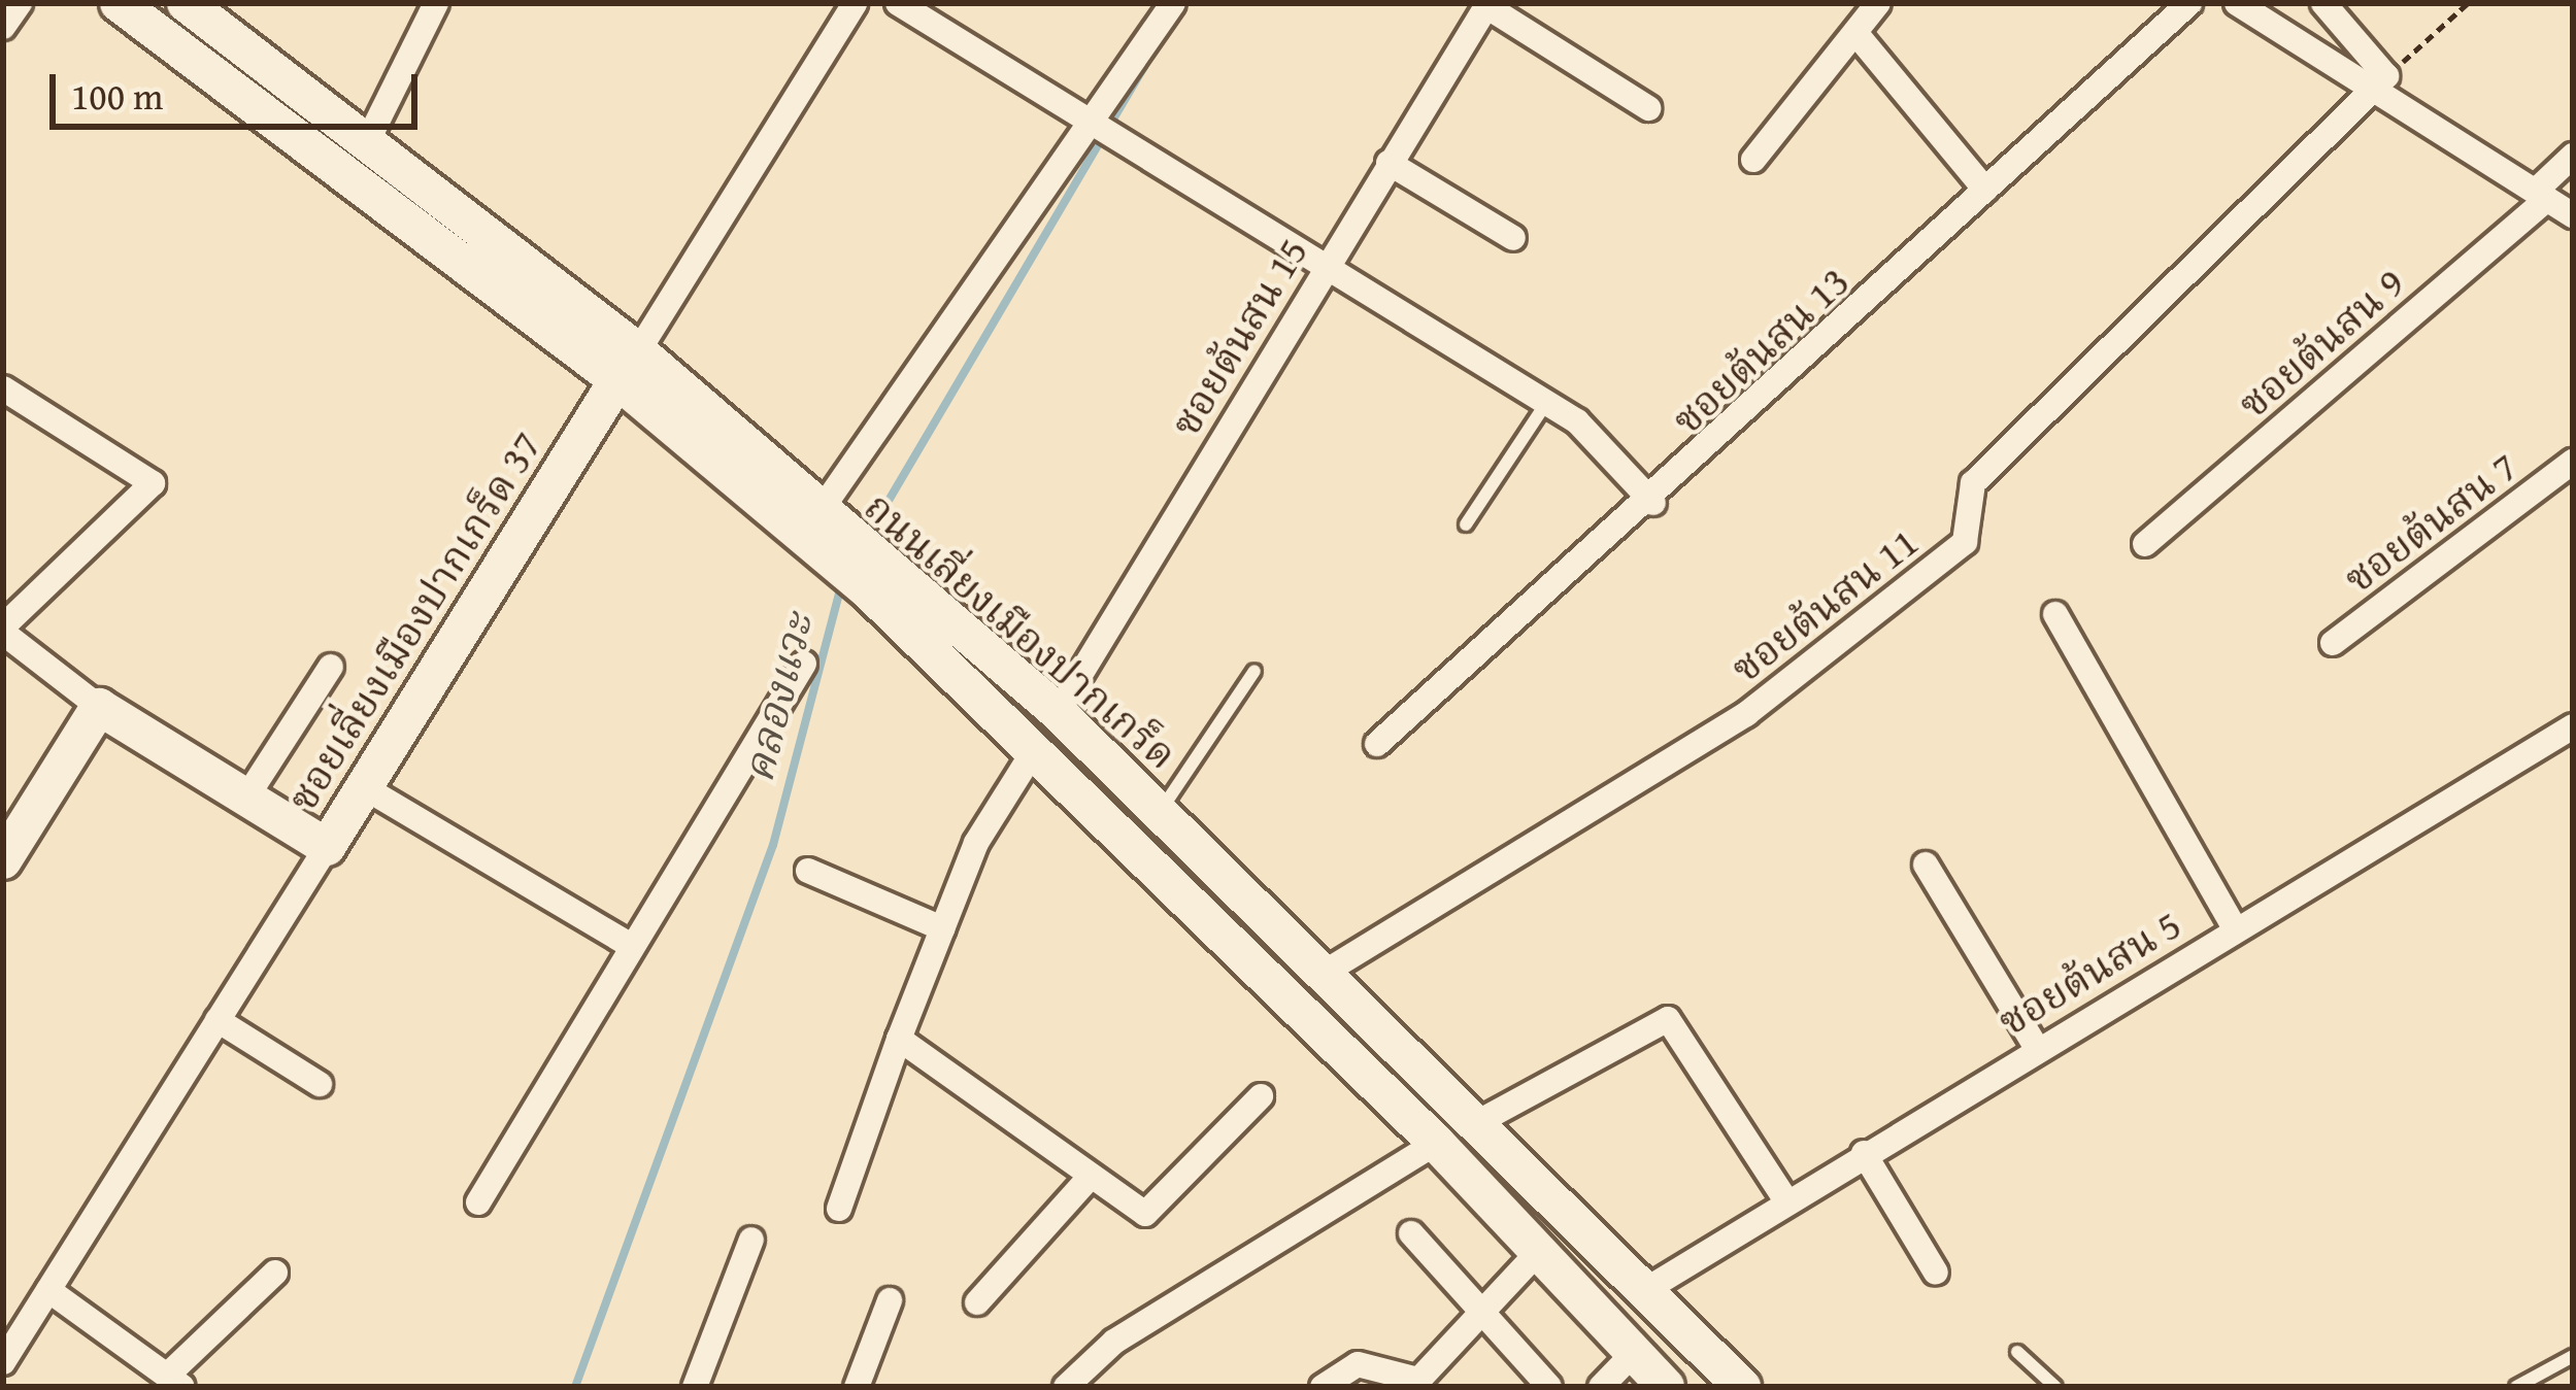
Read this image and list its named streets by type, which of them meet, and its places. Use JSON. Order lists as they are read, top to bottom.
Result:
{
  "streets": {
    "main road": ["ซอยเลี่ยงเมืองปากเกร็ด 37", "ถนนเลี่ยงเมืองปากเกร็ด"],
    "street": [
      "ซอยต้นสน 15",
      "ซอยต้นสน 9",
      "ซอยต้นสน 13",
      "ซอยต้นสน 7",
      "ซอยต้นสน 11",
      "ซอยต้นสน 5"
    ]
  },
  "crossings": [
    ["ซอยต้นสน 15", "ถนนเลี่ยงเมืองปากเกร็ด"],
    ["ซอยต้นสน 11", "ถนนเลี่ยงเมืองปากเกร็ด"],
    ["ซอยเลี่ยงเมืองปากเกร็ด 37", "ถนนเลี่ยงเมืองปากเกร็ด"],
    ["ถนนเลี่ยงเมืองปากเกร็ด", "ซอยต้นสน 5"]
  ],
  "water": ["คลองแวะ"],
  "scale_bar": "100 m"
}
